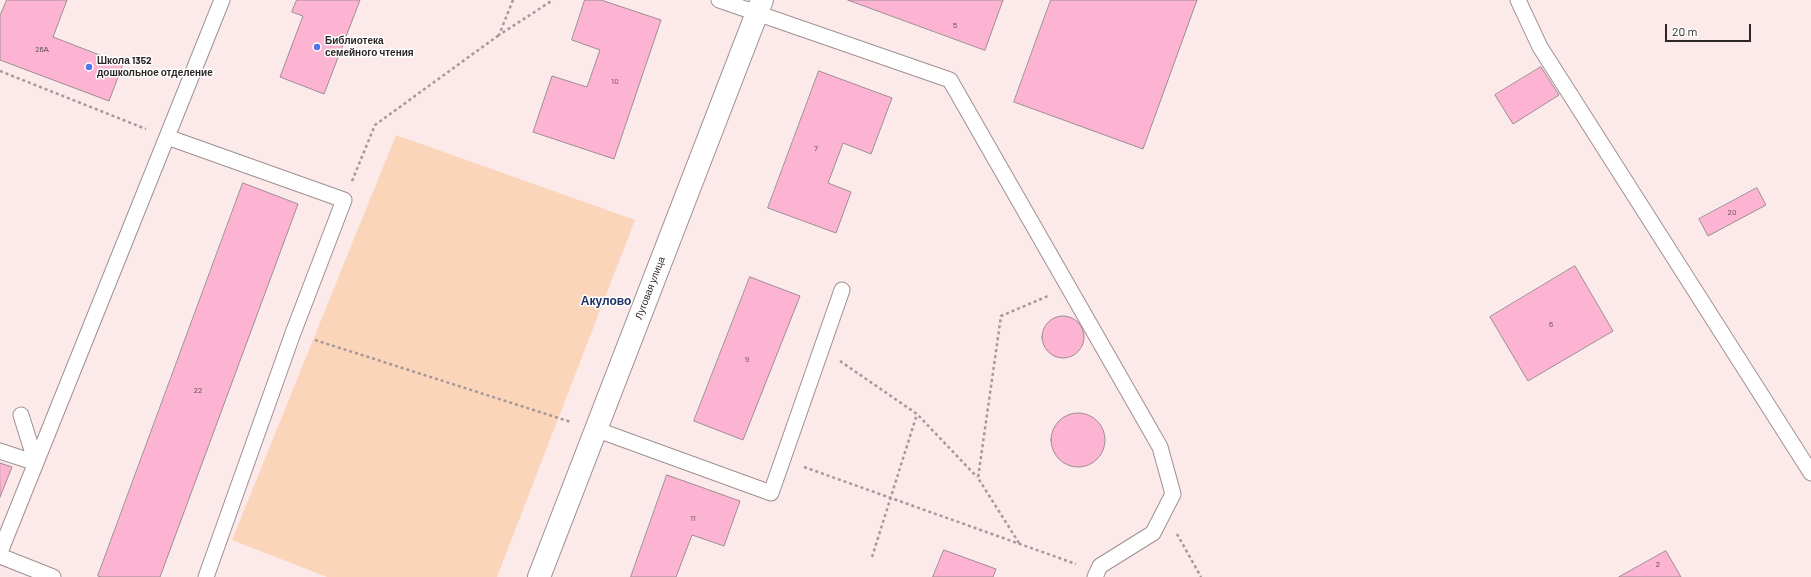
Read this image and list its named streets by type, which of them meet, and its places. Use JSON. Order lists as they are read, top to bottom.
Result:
{
  "streets": {
    "street": ["Луговая улица"]
  },
  "districts": ["Акулово"],
  "places": ["Библиотека семейного чтения", "Школа 1352 дошкольное отделение"],
  "house_numbers": [
    "5",
    "26А",
    "10",
    "7",
    "20",
    "6",
    "9",
    "22",
    "11",
    "2"
  ],
  "scale_bar": "20 m"
}
